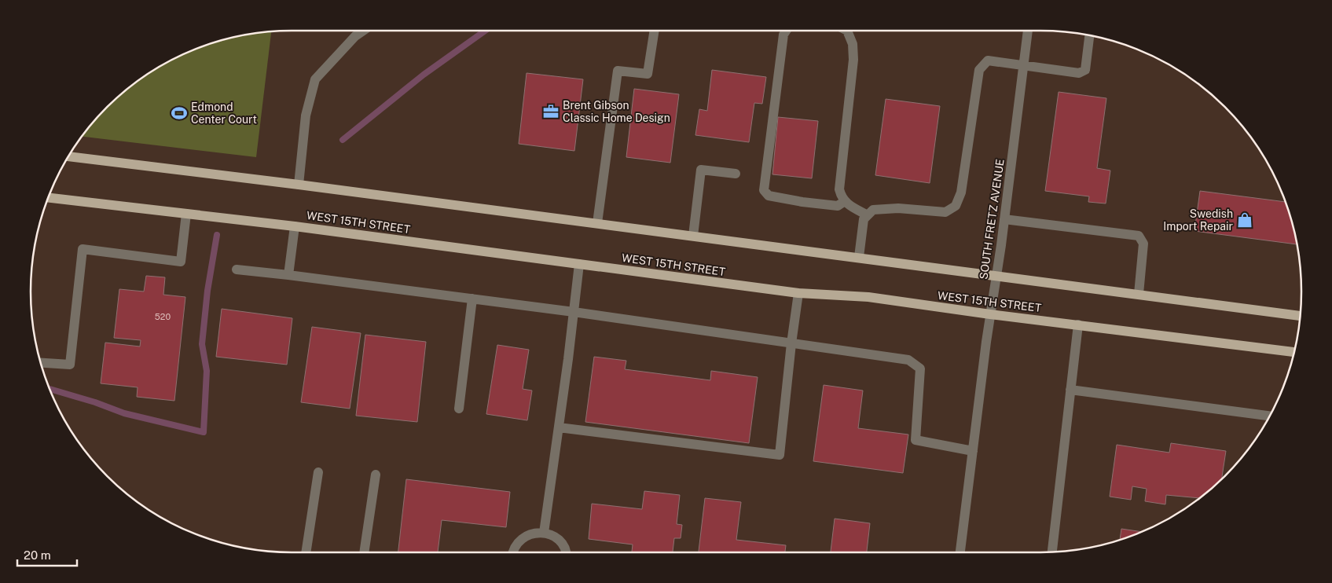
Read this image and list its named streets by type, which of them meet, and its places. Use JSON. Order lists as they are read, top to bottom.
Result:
{
  "streets": {
    "main road": ["WEST 15TH STREET"],
    "street": ["SOUTH FRETZ AVENUE"]
  },
  "crossings": [
    ["SOUTH FRETZ AVENUE", "WEST 15TH STREET"]
  ],
  "places": {
    "office": ["Brent Gibson Classic Home Design"],
    "sports": ["Edmond Center Court"],
    "shop": ["Swedish Import Repair"]
  },
  "house_numbers": ["520"],
  "scale_bar": "20 m"
}
